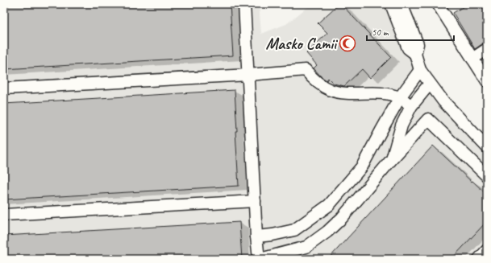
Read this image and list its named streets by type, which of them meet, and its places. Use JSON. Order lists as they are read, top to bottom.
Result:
{
  "places": {
    "mosque": ["Masko Camii"]
  },
  "scale_bar": "50 m"
}
